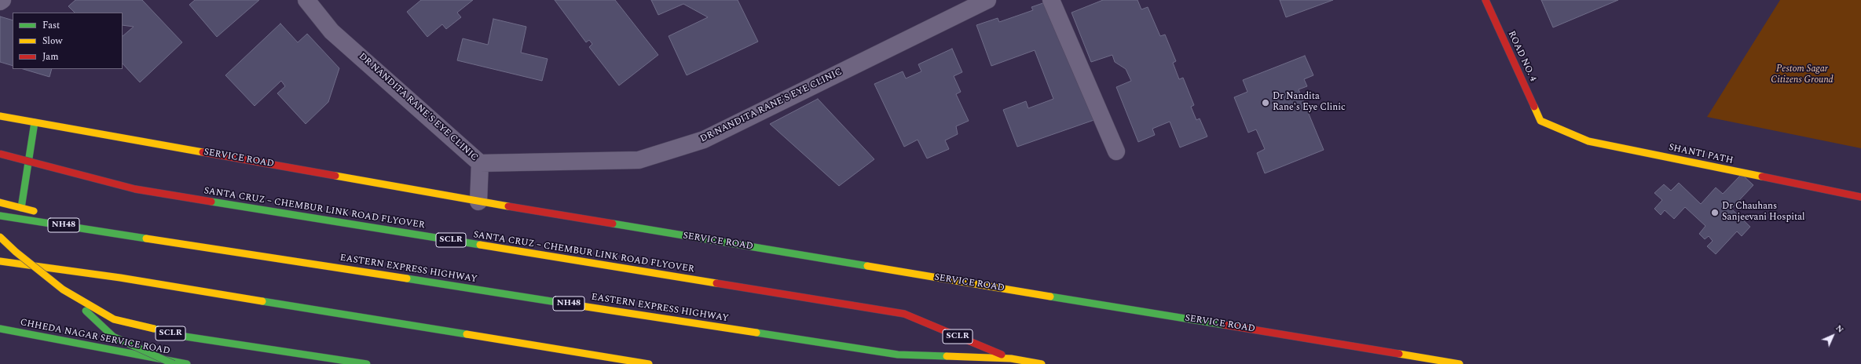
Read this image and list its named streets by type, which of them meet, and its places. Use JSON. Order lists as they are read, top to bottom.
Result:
{
  "streets": {
    "main road": [
      "ROAD NO. 4",
      "SHANTI PATH",
      "SERVICE ROAD",
      "SANTA CRUZ – CHEMBUR LINK ROAD FLYOVER",
      "NH48",
      "SCLR",
      "EASTERN EXPRESS HIGHWAY",
      "CHHEDA NAGAR SERVICE ROAD"
    ],
    "street": ["DR NANDITA RANE'S EYE CLINIC"]
  },
  "crossings": [
    ["ROAD NO. 4", "SHANTI PATH"],
    ["SANTA CRUZ – CHEMBUR LINK ROAD FLYOVER", "EASTERN EXPRESS HIGHWAY"],
    ["NH48", "EASTERN EXPRESS HIGHWAY"]
  ],
  "parks": ["Pestom Sagar Citizens Ground"],
  "places": ["Dr Nandita Rane's Eye Clinic", "Dr Chauhans Sanjeevani Hospital"],
  "legend": ["Fast", "Slow", "Jam"],
  "north": "top right"
}
